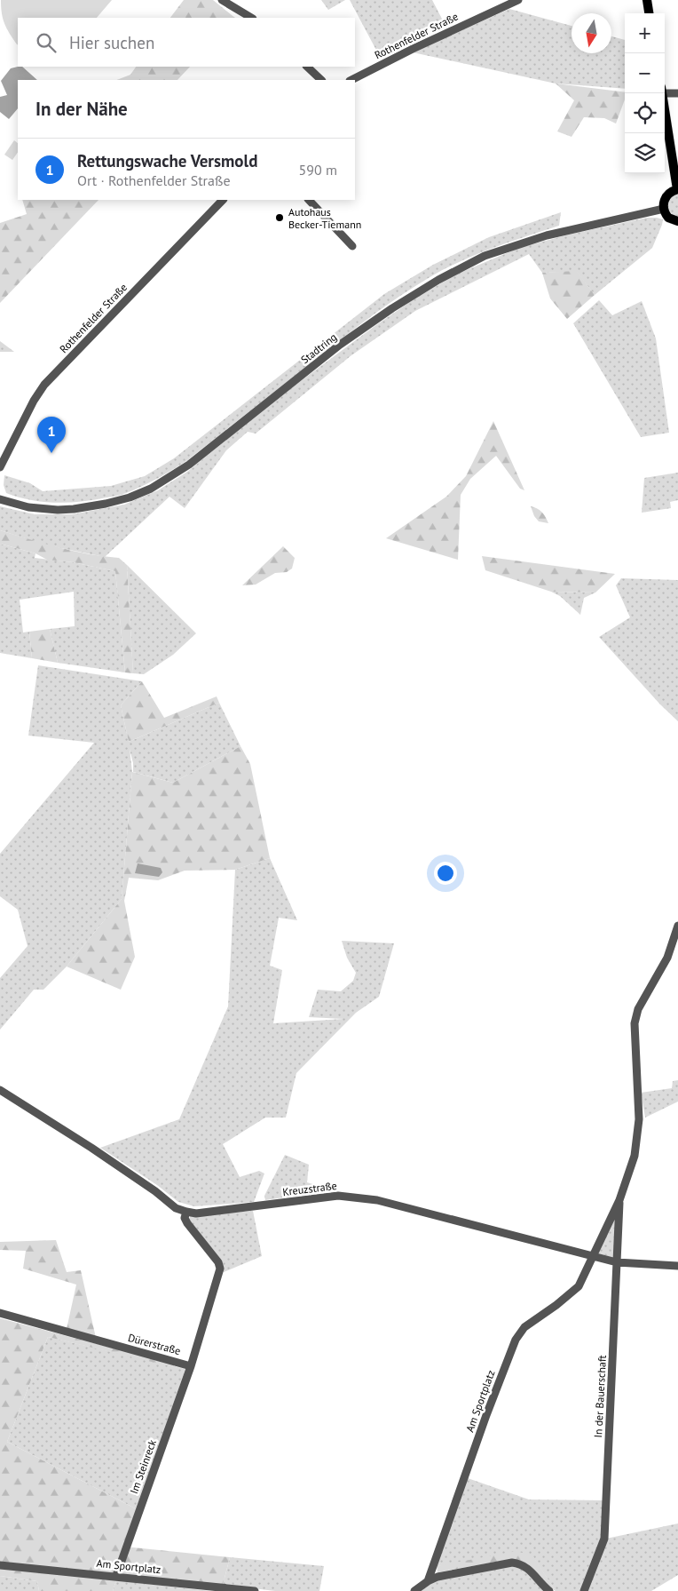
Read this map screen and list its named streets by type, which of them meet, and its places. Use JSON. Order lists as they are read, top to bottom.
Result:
{
  "streets": {
    "street": [
      "Rothenfelder Straße",
      "Stadtring",
      "Kreuzstraße",
      "Dürerstraße",
      "In der Bauerschaft",
      "Am Sportplatz",
      "Im Steinreck"
    ]
  },
  "crossings": [
    ["Kreuzstraße", "Dürerstraße"],
    ["Kreuzstraße", "In der Bauerschaft"],
    ["Kreuzstraße", "Am Sportplatz"],
    ["Dürerstraße", "Im Steinreck"],
    ["In der Bauerschaft", "Am Sportplatz"],
    ["Am Sportplatz", "Im Steinreck"]
  ],
  "places": ["Autohaus Becker-Tiemann"],
  "north": "bottom",
  "page": {
    "map_buttons": ["+", "−"],
    "search": "Hier suchen",
    "heading": "In der Nähe",
    "list": [
      {
        "mark": "1",
        "name": "Rettungswache Versmold",
        "note": "Ort · Rothenfelder Straße",
        "value": "590 m"
      }
    ],
    "pins": "1"
  }
}
